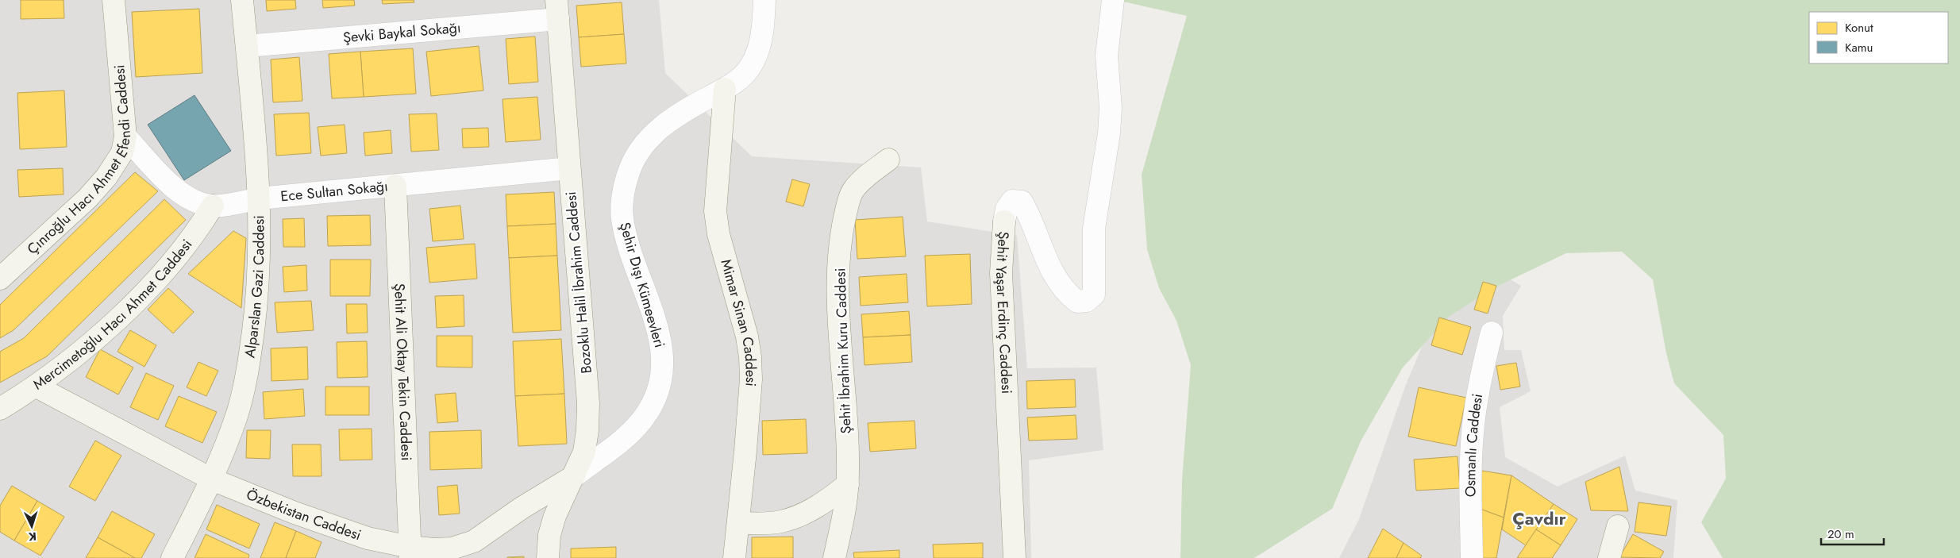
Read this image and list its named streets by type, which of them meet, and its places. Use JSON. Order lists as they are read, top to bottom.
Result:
{
  "streets": {
    "street": [
      "Şevki Baykal Sokağı",
      "Çınroğlu Hacı Ahmet Efendi Caddesi",
      "Ece Sultan Sokağı",
      "Bozoklu Halil İbrahim Caddesi",
      "Şehir Dışı Kümeevleri",
      "Alparslan Gazi Caddesi",
      "Mercimetoğlu Hacı Ahmet Caddesi",
      "Şehit Yaşar Erdinç Caddesi",
      "Mimar Sinan Caddesi",
      "Şehit İbrahim Kuru Caddesi",
      "Şehit Ali Oktay Tekin Caddesi",
      "Osmanlı Caddesi",
      "Özbekistan Caddesi"
    ]
  },
  "crossings": [
    ["Şevki Baykal Sokağı", "Bozoklu Halil İbrahim Caddesi"],
    ["Şevki Baykal Sokağı", "Alparslan Gazi Caddesi"],
    ["Çınroğlu Hacı Ahmet Efendi Caddesi", "Ece Sultan Sokağı"],
    ["Ece Sultan Sokağı", "Bozoklu Halil İbrahim Caddesi"],
    ["Ece Sultan Sokağı", "Alparslan Gazi Caddesi"],
    ["Ece Sultan Sokağı", "Mercimetoğlu Hacı Ahmet Caddesi"],
    ["Ece Sultan Sokağı", "Şehit Ali Oktay Tekin Caddesi"],
    ["Bozoklu Halil İbrahim Caddesi", "Şehir Dışı Kümeevleri"],
    ["Bozoklu Halil İbrahim Caddesi", "Özbekistan Caddesi"],
    ["Şehir Dışı Kümeevleri", "Mimar Sinan Caddesi"],
    ["Şehir Dışı Kümeevleri", "Özbekistan Caddesi"],
    ["Alparslan Gazi Caddesi", "Özbekistan Caddesi"],
    ["Mercimetoğlu Hacı Ahmet Caddesi", "Özbekistan Caddesi"],
    ["Şehit Ali Oktay Tekin Caddesi", "Özbekistan Caddesi"]
  ],
  "districts": ["Çavdır"],
  "legend": ["Konut", "Kamu"],
  "scale_bar": "20 m",
  "north": "bottom"
}
